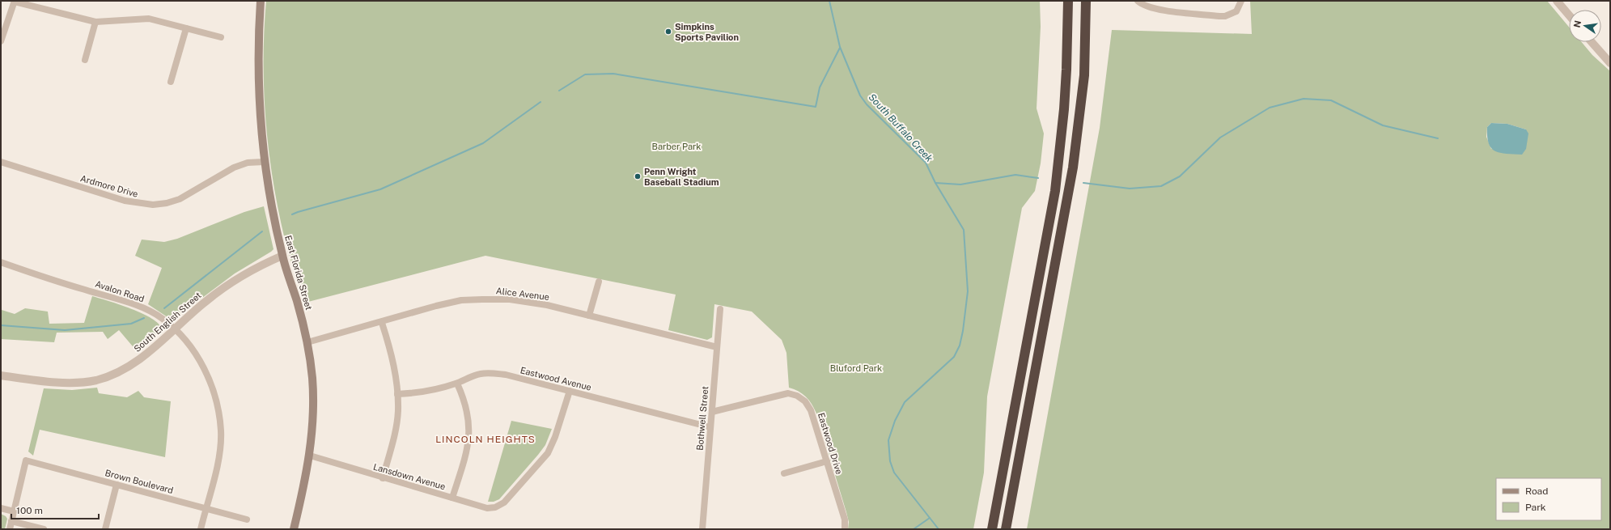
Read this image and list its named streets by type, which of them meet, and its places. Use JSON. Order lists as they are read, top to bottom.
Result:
{
  "streets": {
    "main road": ["East Florida Street"],
    "street": [
      "Ardmore Drive",
      "Avalon Road",
      "Alice Avenue",
      "South English Street",
      "Eastwood Avenue",
      "Bothwell Street",
      "Eastwood Drive",
      "Lansdown Avenue",
      "Brown Boulevard"
    ]
  },
  "crossings": [
    ["Ardmore Drive", "East Florida Street"],
    ["East Florida Street", "Alice Avenue"],
    ["East Florida Street", "South English Street"],
    ["East Florida Street", "Lansdown Avenue"],
    ["Avalon Road", "South English Street"],
    ["Avalon Road", "Brown Boulevard"],
    ["Alice Avenue", "Bothwell Street"],
    ["Eastwood Avenue", "Bothwell Street"],
    ["Eastwood Avenue", "Lansdown Avenue"],
    ["Bothwell Street", "Eastwood Drive"]
  ],
  "districts": ["LINCOLN HEIGHTS"],
  "water": ["South Buffalo Creek"],
  "parks": ["Barber Park", "Bluford Park"],
  "places": ["Simpkins Sports Pavilion", "Penn Wright Baseball Stadium"],
  "legend": ["Road", "Park"],
  "scale_bar": "100 m",
  "north": "left"
}
